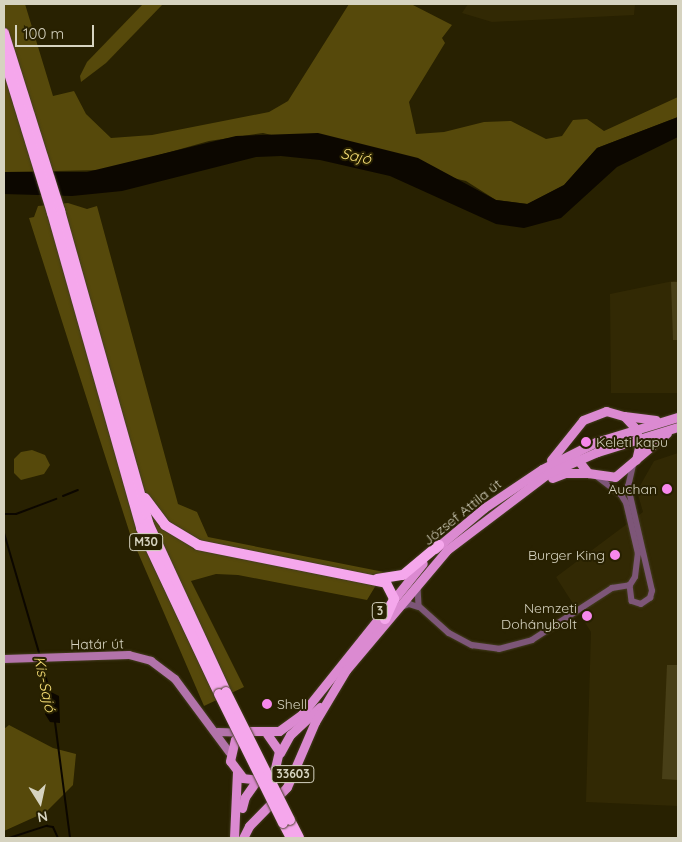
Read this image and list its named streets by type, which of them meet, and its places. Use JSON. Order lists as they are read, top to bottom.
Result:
{
  "streets": {
    "highway": ["M30"],
    "main road": [
      "József Attila út",
      "3",
      "Határ út",
      "33603"
    ]
  },
  "crossings": [
    ["József Attila út", "3"],
    ["József Attila út", "Határ út"],
    ["József Attila út", "33603"],
    ["3", "Határ út"],
    ["3", "33603"]
  ],
  "water": ["Sajó", "Kis-Sajó"],
  "places": [
    "Keleti kapu",
    "Auchan",
    "Burger King",
    "Nemzeti Dohánybolt",
    "Shell"
  ],
  "scale_bar": "100 m",
  "north": "bottom"
}
